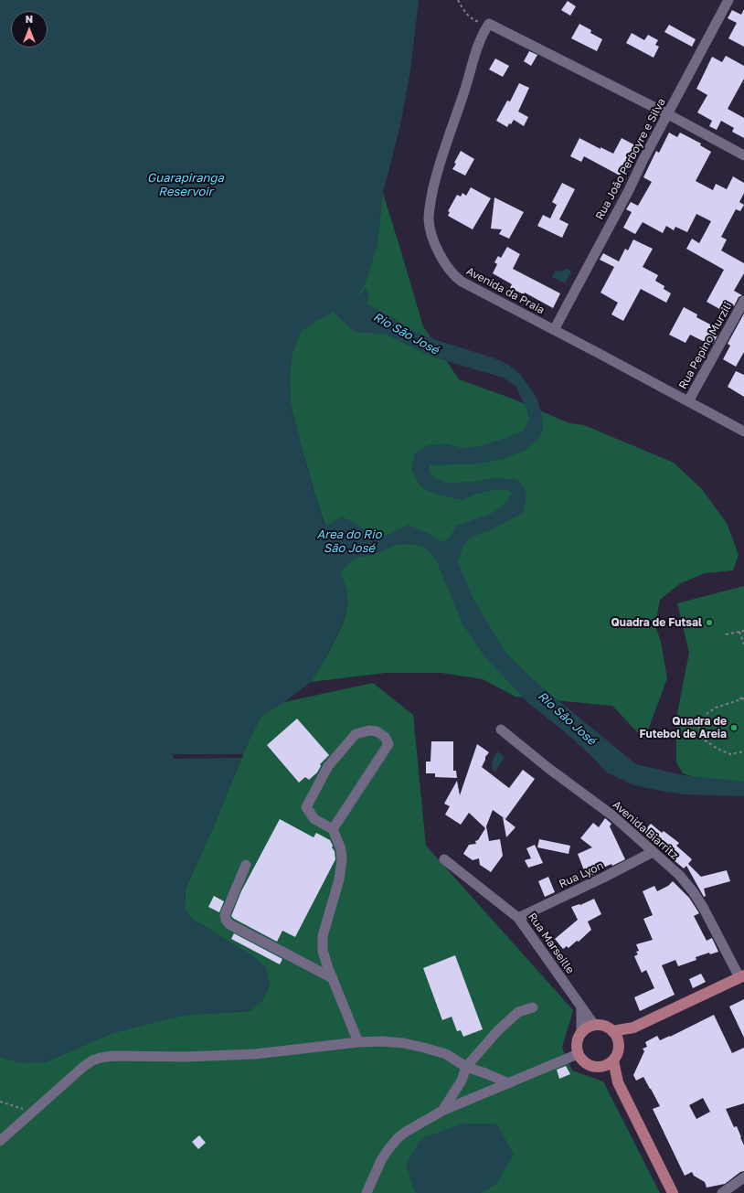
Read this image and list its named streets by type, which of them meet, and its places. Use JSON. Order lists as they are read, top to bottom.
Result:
{
  "streets": {
    "street": [
      "Rua João Perboyre e Silva",
      "Avenida da Praia",
      "Rua Pepino Murzili",
      "Avenida Biarritz",
      "Rua Lyon",
      "Rua Marseille"
    ]
  },
  "crossings": [
    ["Rua João Perboyre e Silva", "Avenida da Praia"],
    ["Avenida da Praia", "Rua Pepino Murzili"],
    ["Avenida Biarritz", "Rua Lyon"],
    ["Rua Lyon", "Rua Marseille"]
  ],
  "water": ["Guarapiranga Reservoir", "Rio São José", "Area do Rio São José"],
  "places": ["Quadra de Futsal", "Quadra de Futebol de Areia"],
  "north": "top"
}
